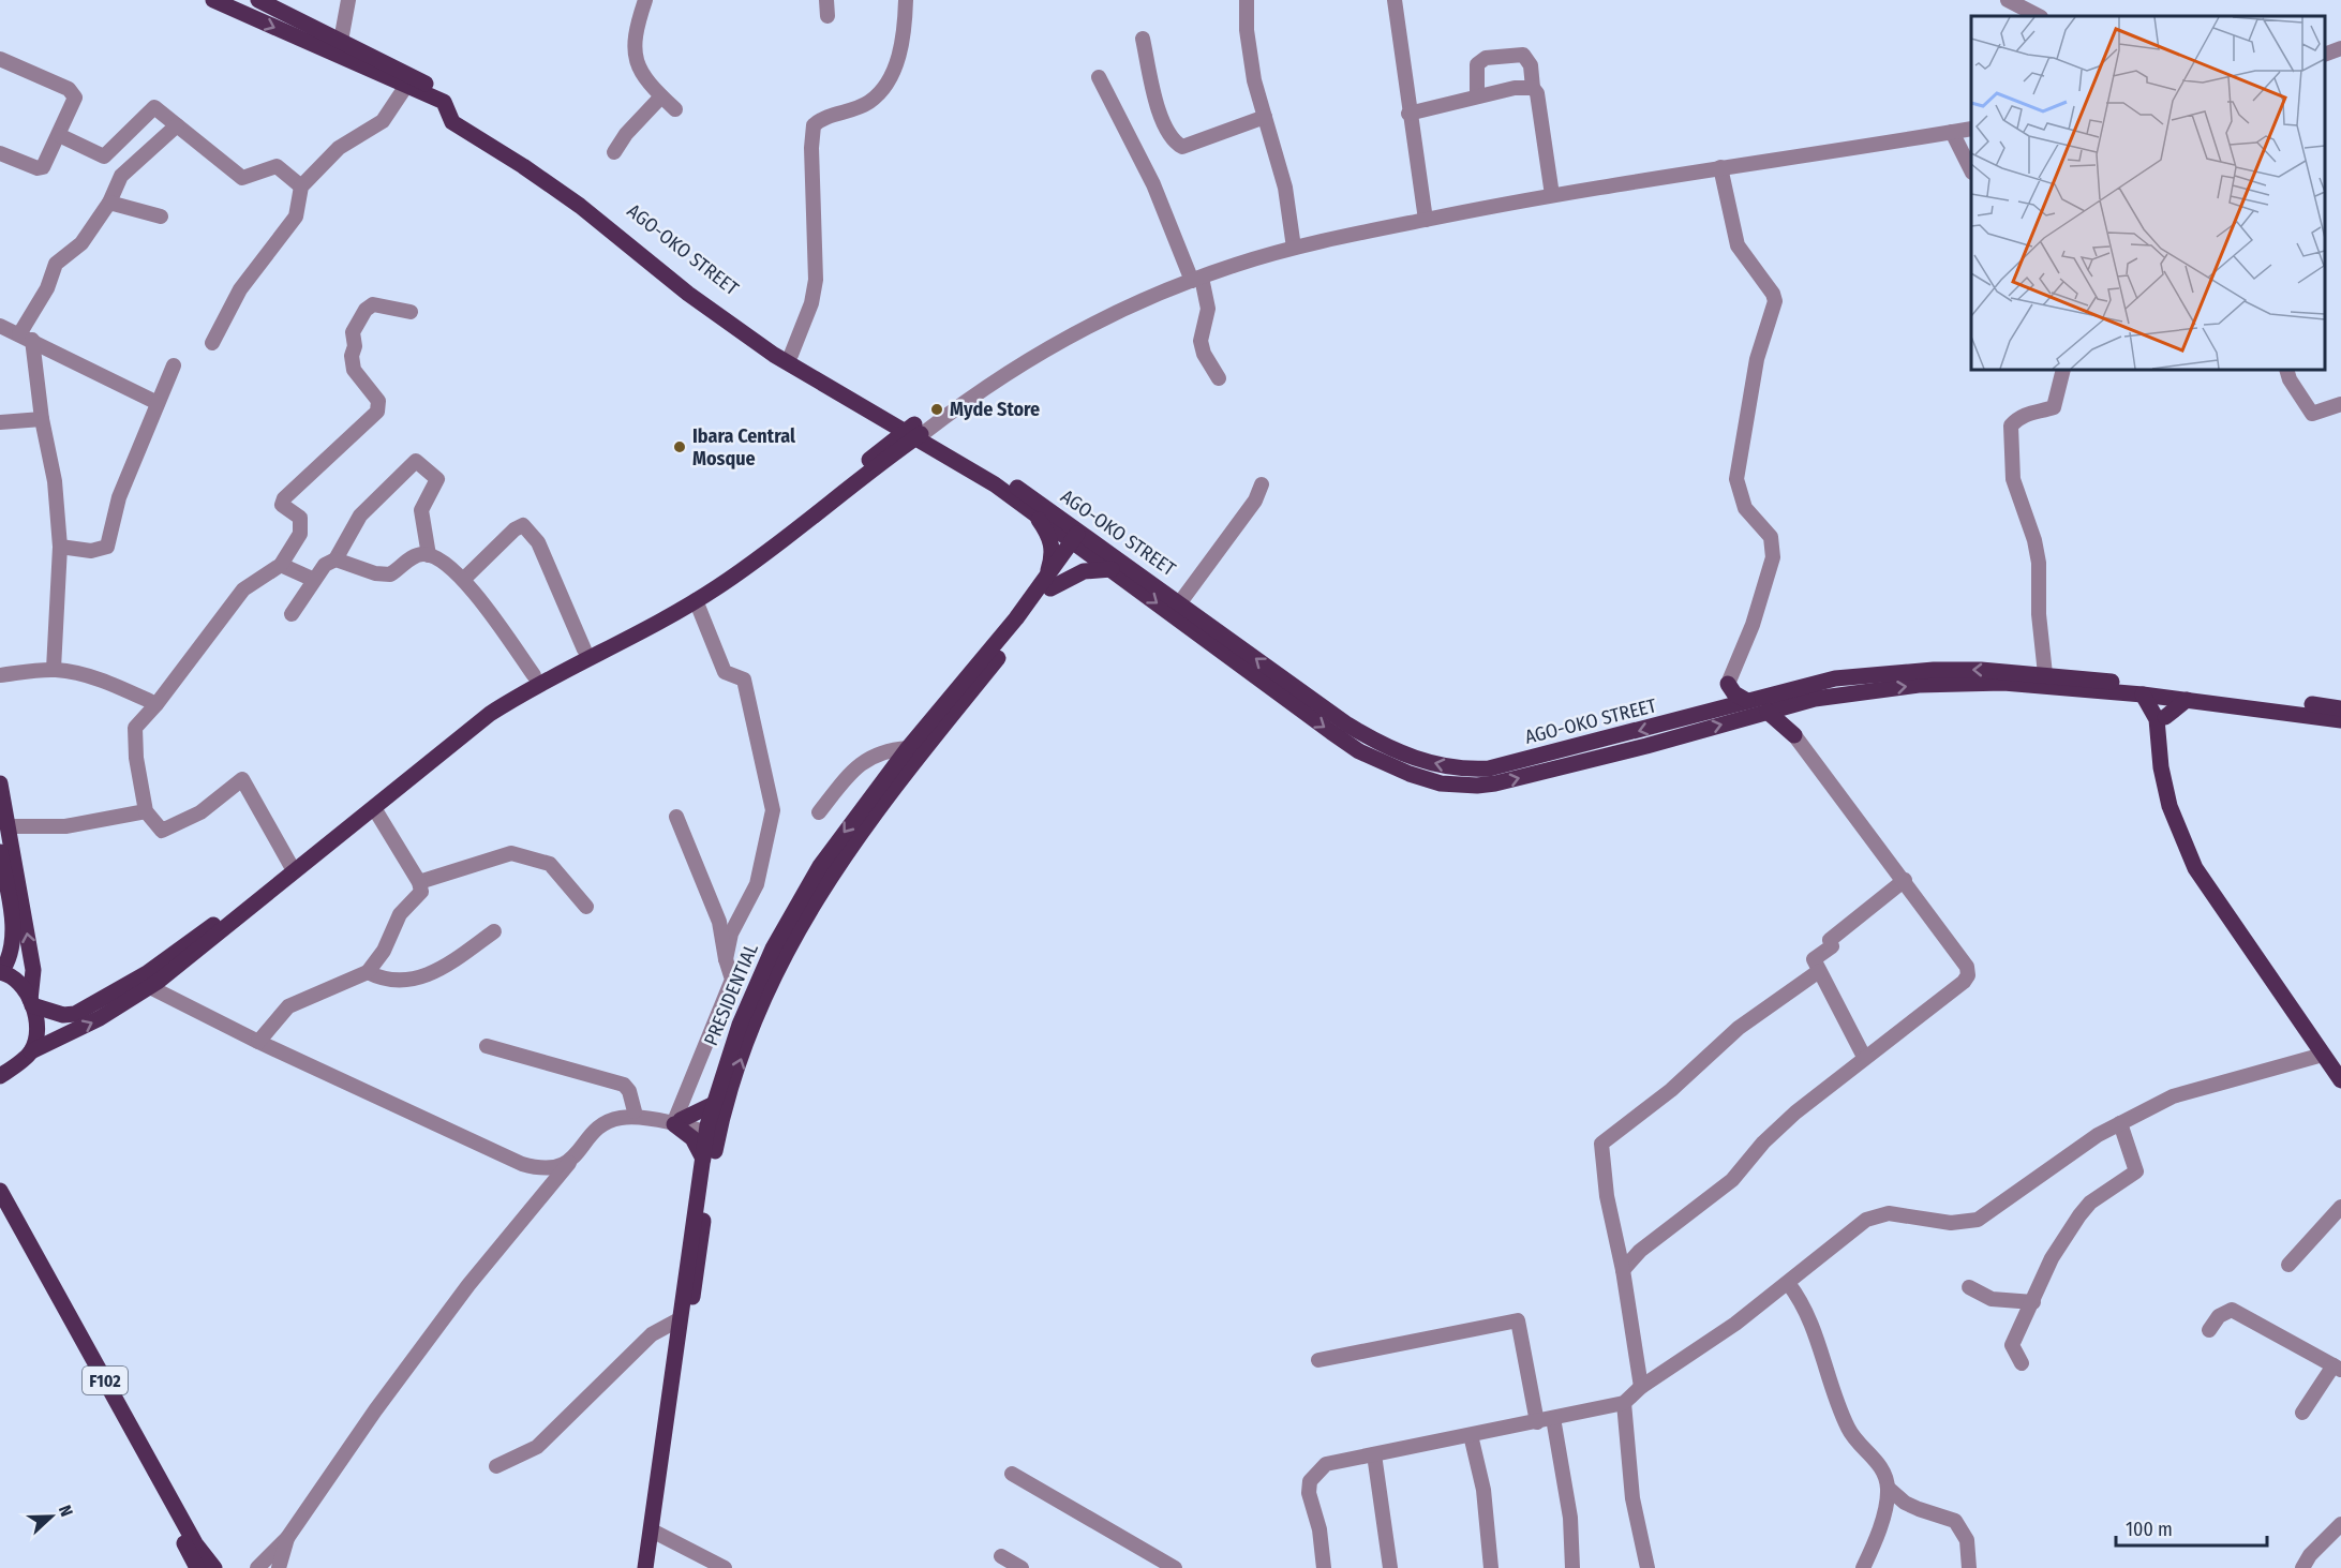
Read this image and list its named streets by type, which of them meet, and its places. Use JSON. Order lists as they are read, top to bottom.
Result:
{
  "streets": {
    "main road": ["AGO-OKO STREET", "PRESIDENTIAL", "F102"]
  },
  "crossings": [
    ["AGO-OKO STREET", "PRESIDENTIAL"]
  ],
  "places": ["Myde Store", "Ibara Central Mosque"],
  "scale_bar": "100 m",
  "north": "right"
}
